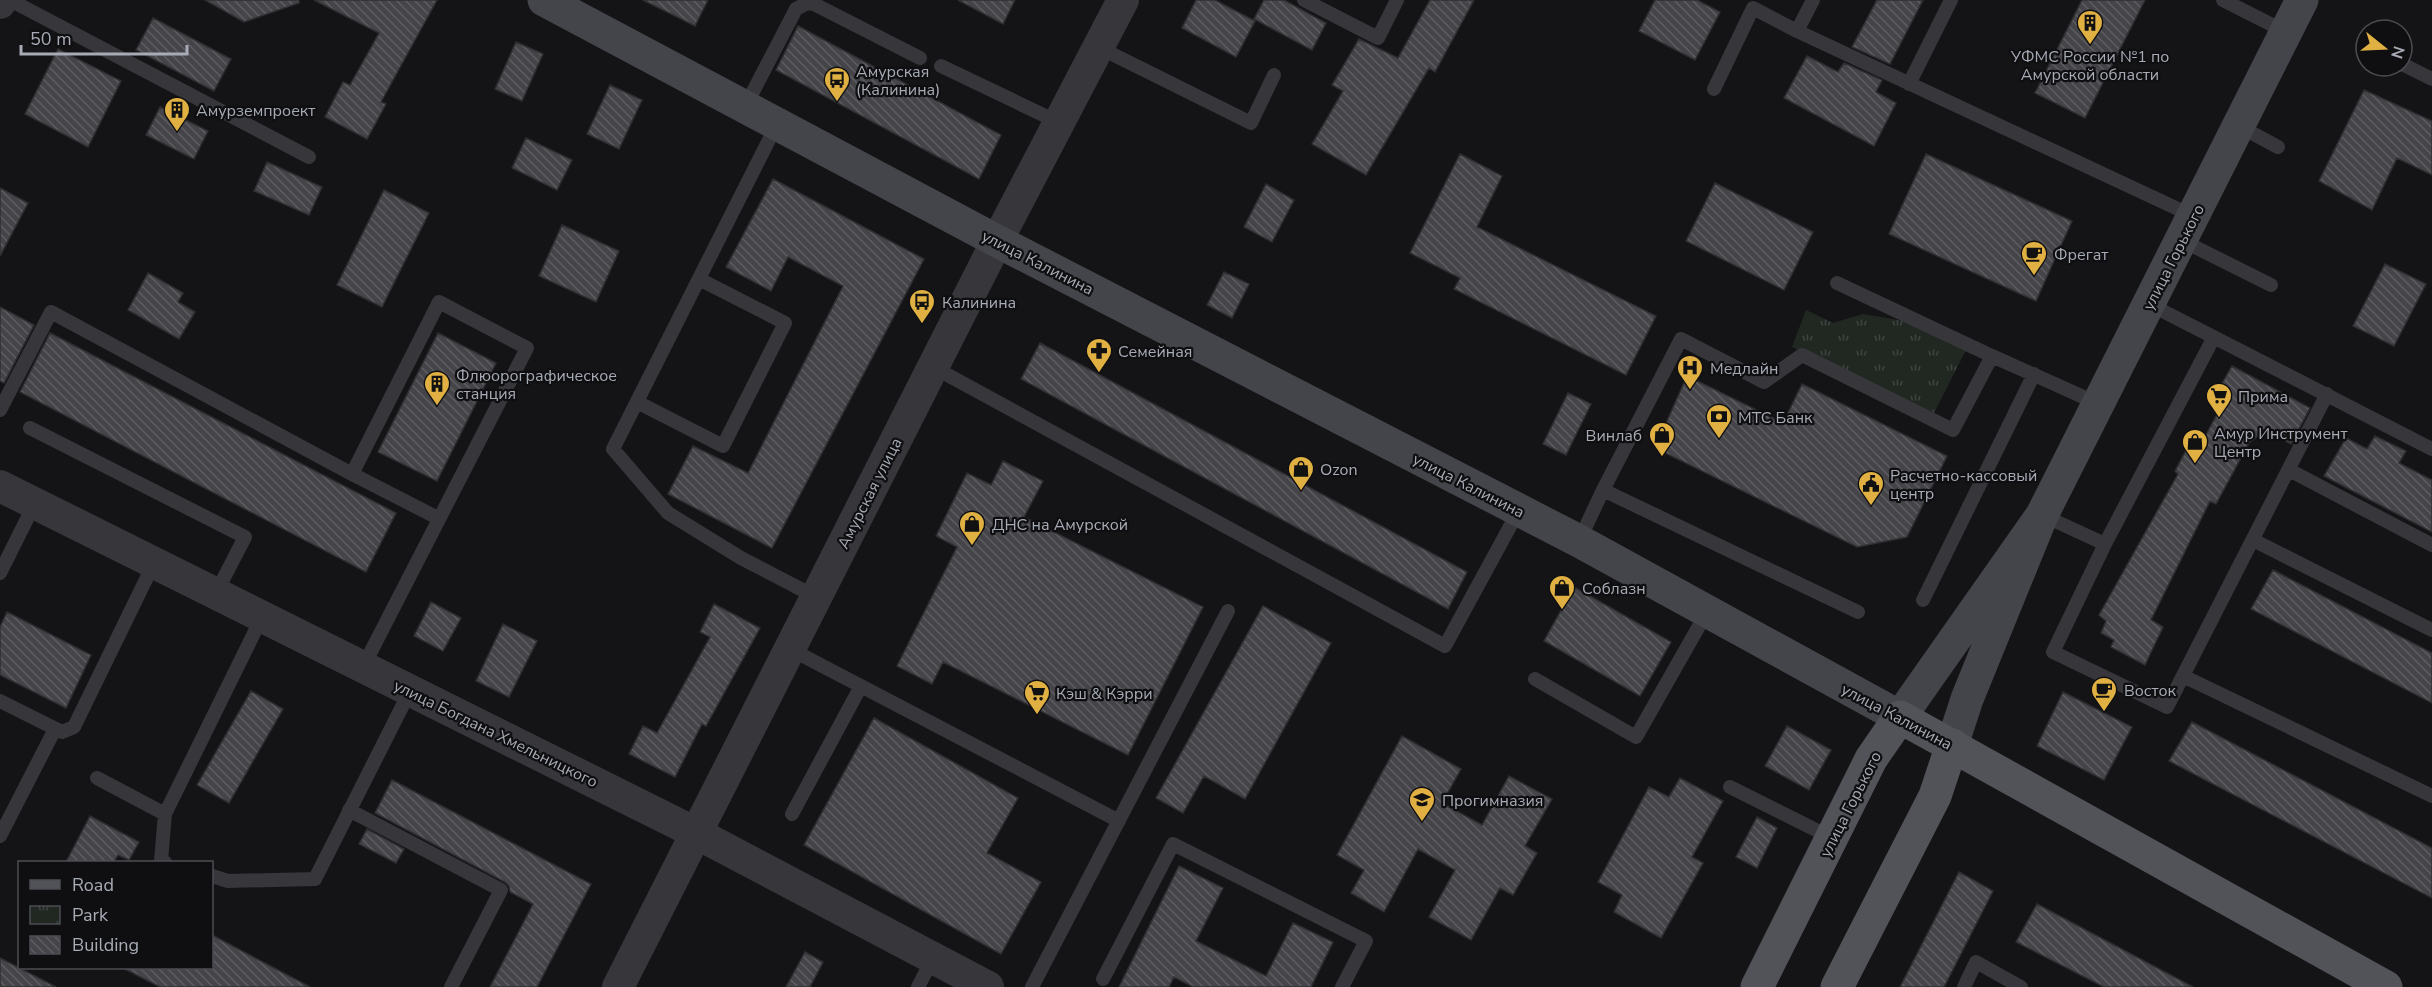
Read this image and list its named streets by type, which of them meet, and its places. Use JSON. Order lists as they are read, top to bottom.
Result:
{
  "streets": {
    "main road": ["улица Горького", "улица Калинина"],
    "street": ["Амурская улица", "улица Богдана Хмельницкого"]
  },
  "crossings": [
    ["улица Горького", "улица Калинина"],
    ["улица Калинина", "Амурская улица"],
    ["Амурская улица", "улица Богдана Хмельницкого"]
  ],
  "places": {
    "building": ["УФМС России №1 по Амурской области", "Амурземпроект", "Флюорографическое станция"],
    "bus stop": ["Амурская (Калинина)", "Калинина"],
    "cafe": ["Фрегат", "Восток"],
    "pharmacy": ["Семейная"],
    "hospital": ["Медлайн"],
    "supermarket": ["Прима", "Кэш & Кэрри"],
    "bank": ["МТС Банк"],
    "shop": [
      "Винлаб",
      "Амур Инструмент Центр",
      "Ozon",
      "ДНС на Амурской",
      "Соблазн"
    ],
    "public building": ["Расчетно-кассовый центр"],
    "school or university": ["Прогимназия"]
  },
  "legend": ["Road", "Park", "Building"],
  "scale_bar": "50 m",
  "north": "right"
}
